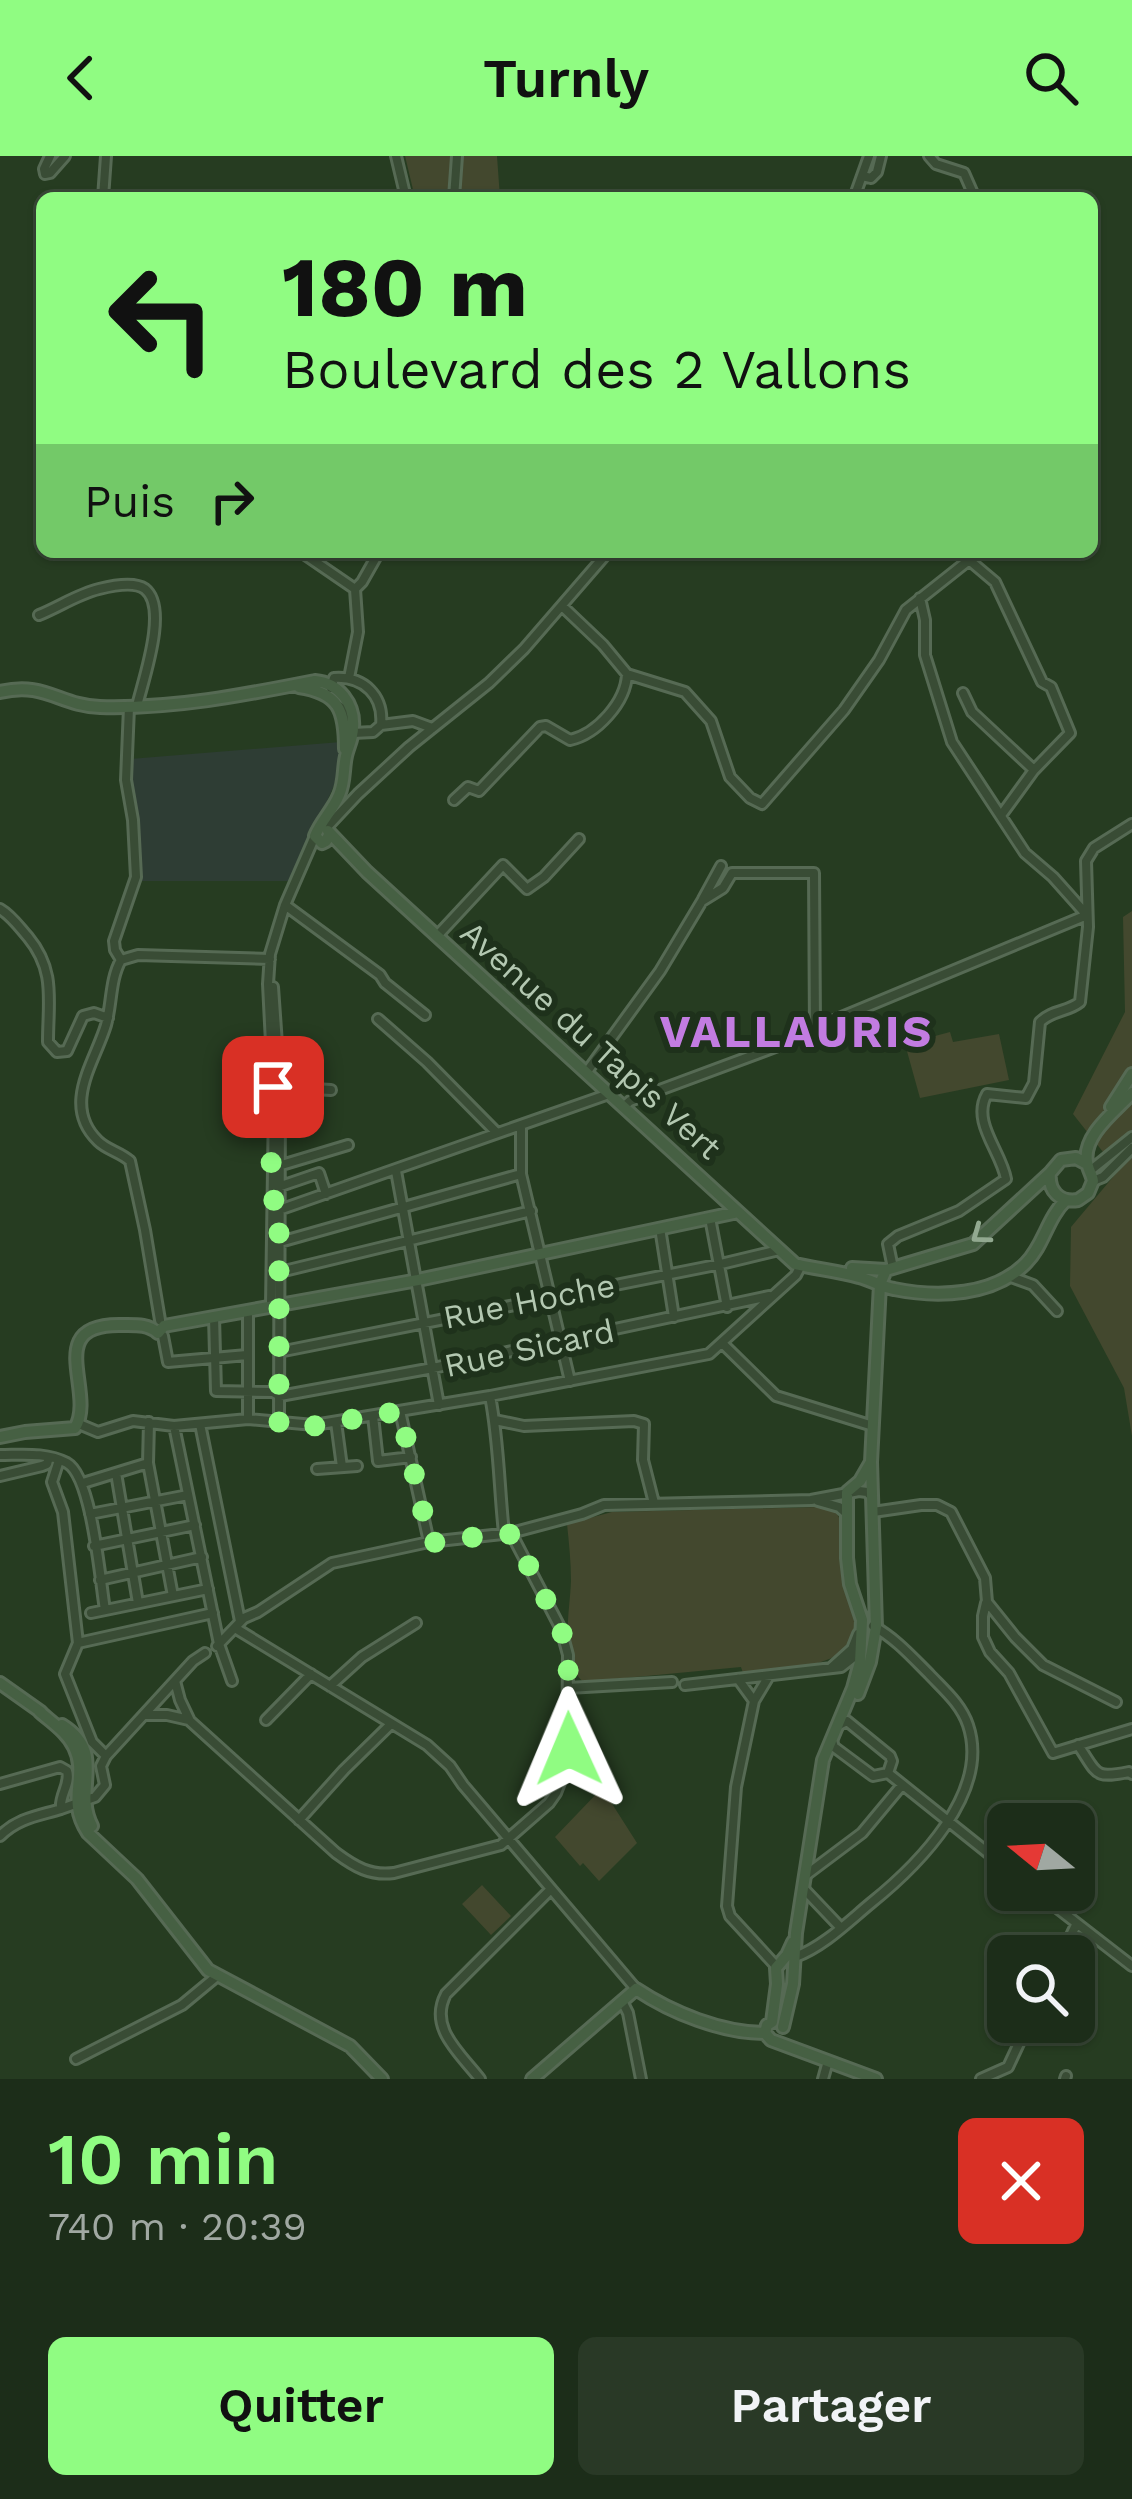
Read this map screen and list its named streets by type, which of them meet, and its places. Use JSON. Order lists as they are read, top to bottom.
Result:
{
  "streets": {
    "main road": ["Avenue du Tapis Vert"],
    "street": ["Rue Hoche", "Rue Sicard"]
  },
  "crossings": [
    ["Avenue du Tapis Vert", "Rue Hoche"]
  ],
  "districts": ["VALLAURIS"],
  "north": "left",
  "page": {
    "header": "Turnly",
    "turn": ["180 m", "Boulevard des 2 Vallons"],
    "then": "Puis",
    "heading": ["10 min", "740 m · 20:39"],
    "buttons": ["Quitter", "Partager"]
  }
}
